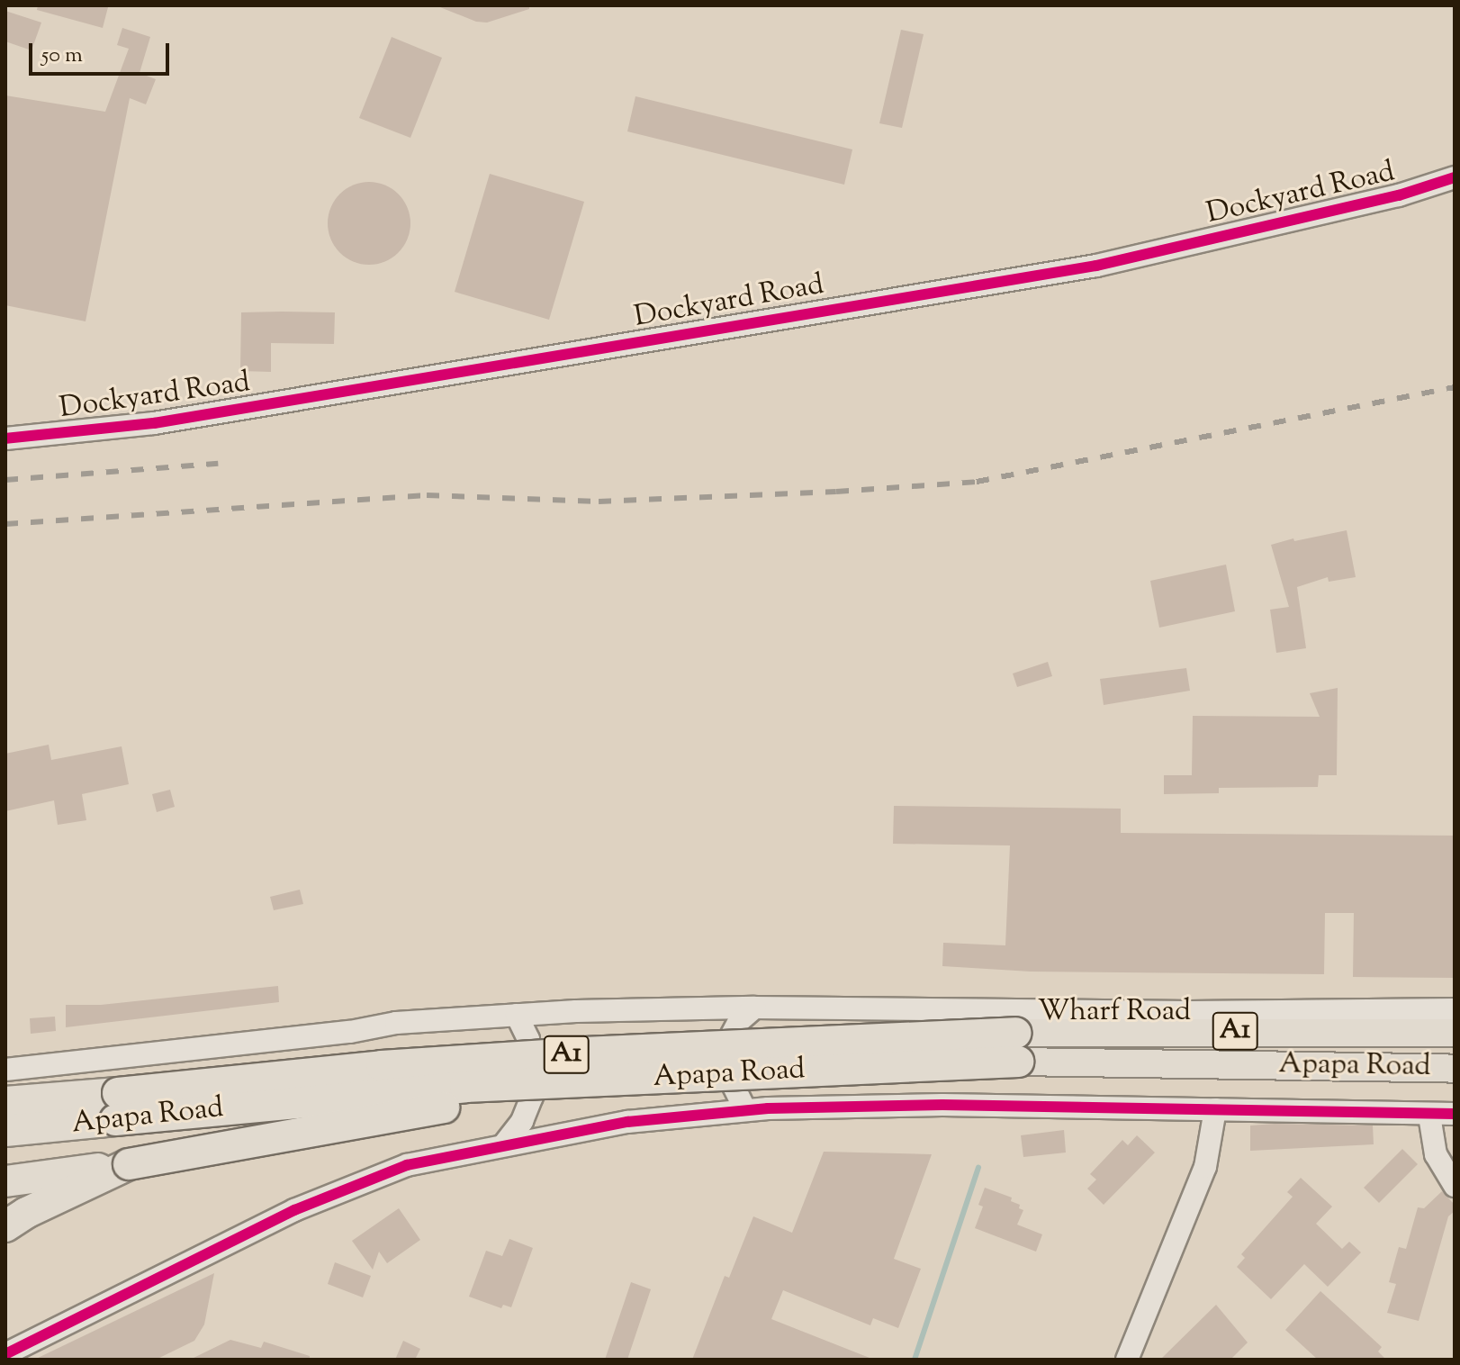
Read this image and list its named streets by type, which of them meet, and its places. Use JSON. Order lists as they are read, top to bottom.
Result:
{
  "streets": {
    "highway": ["A1", "Apapa Road"],
    "street": ["Dockyard Road", "Wharf Road"]
  },
  "scale_bar": "50 m"
}
